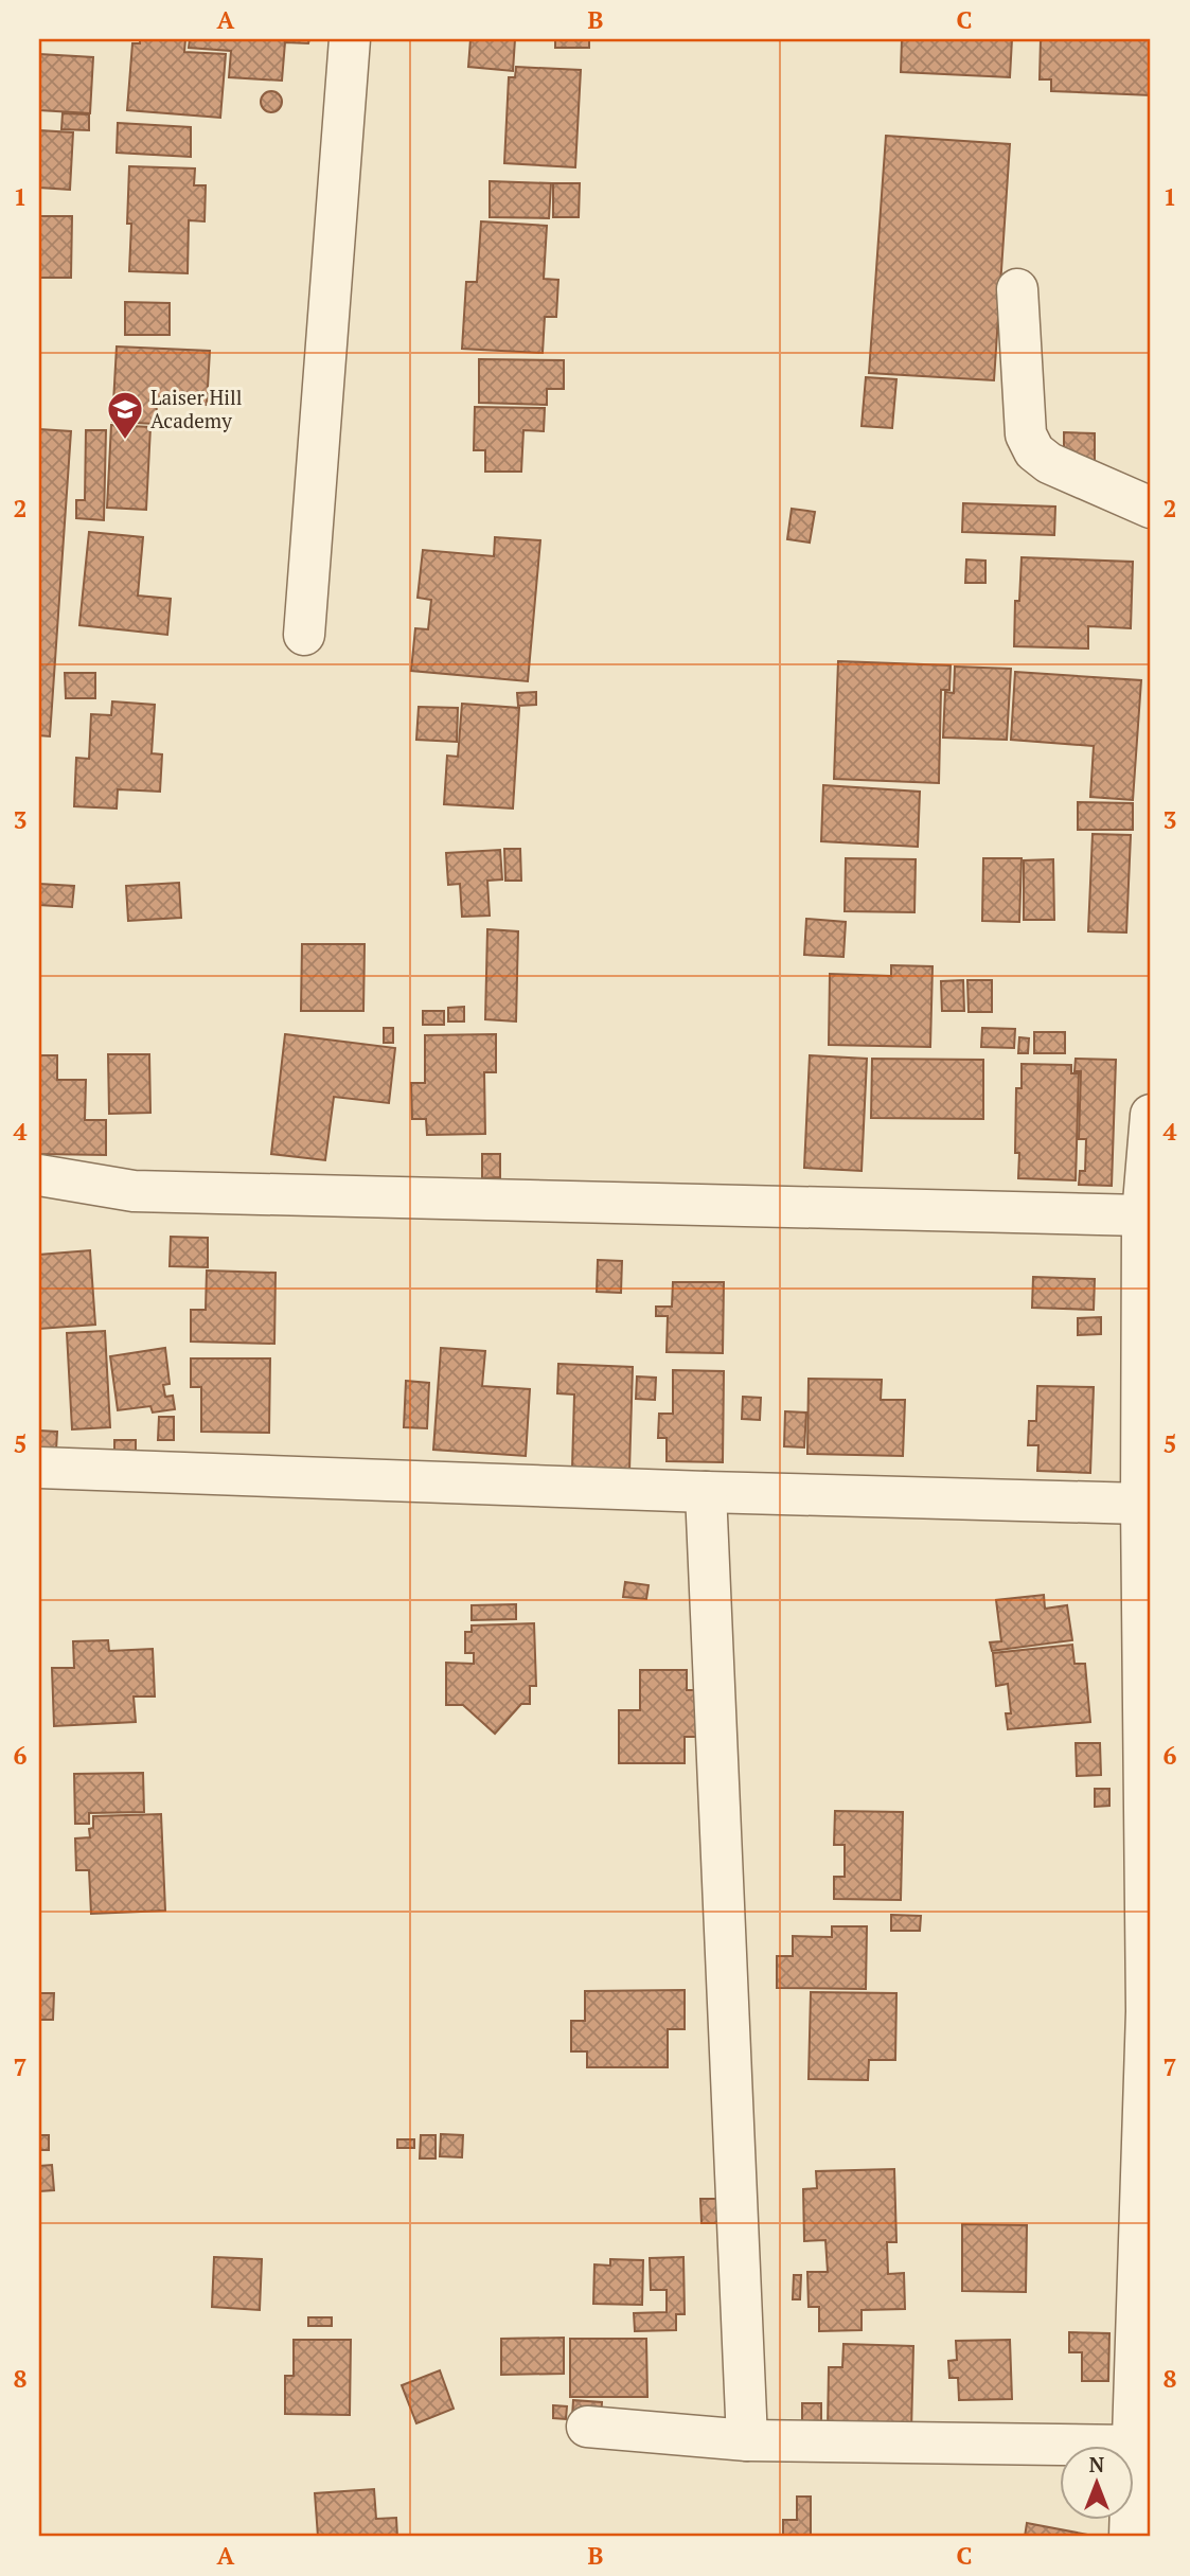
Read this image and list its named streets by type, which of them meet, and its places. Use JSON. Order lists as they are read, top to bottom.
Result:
{
  "places": {
    "school or university": ["Laiser Hill Academy"]
  },
  "north": "top",
  "grid": {
    "columns": ["A", "B", "C"],
    "rows": [
      "1",
      "2",
      "3",
      "4",
      "5",
      "6",
      "7",
      "8"
    ]
  }
}
